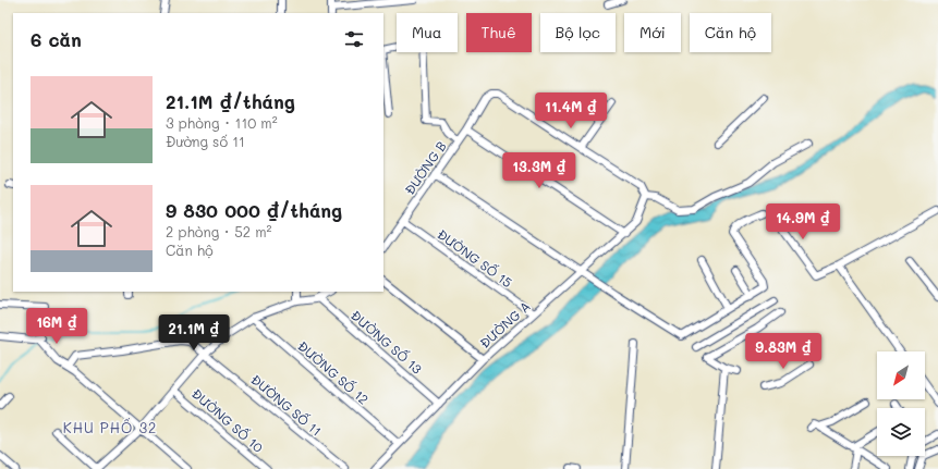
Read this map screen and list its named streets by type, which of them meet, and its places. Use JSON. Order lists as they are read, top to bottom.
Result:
{
  "streets": {
    "street": [
      "ĐƯỜNG B",
      "ĐƯỜNG SỐ 15",
      "ĐƯỜNG A",
      "ĐƯỜNG SỐ 13",
      "ĐƯỜNG SỐ 12",
      "ĐƯỜNG SỐ 11",
      "ĐƯỜNG SỐ 10"
    ]
  },
  "crossings": [
    ["ĐƯỜNG B", "ĐƯỜNG SỐ 15"],
    ["ĐƯỜNG SỐ 15", "ĐƯỜNG A"],
    ["ĐƯỜNG A", "ĐƯỜNG SỐ 13"],
    ["ĐƯỜNG A", "ĐƯỜNG SỐ 12"]
  ],
  "districts": ["KHU PHỐ 32"],
  "north": "bottom left",
  "page": {
    "chip": [
      "Mua",
      "Thuê",
      "Bộ lọc",
      "Mới",
      "Căn hộ"
    ],
    "heading": "6 căn",
    "list": [
      {
        "name": "21.1M ₫/tháng",
        "note": "3 phòng · 110 m² · Đường số 11"
      },
      {
        "name": "9 830 000 ₫/tháng",
        "note": "2 phòng · 52 m² · Căn hộ"
      }
    ],
    "price": [
      "11.4M ₫",
      "13.3M ₫",
      "14.9M ₫",
      "16M ₫",
      "21.1M ₫",
      "9.83M ₫"
    ]
  }
}
